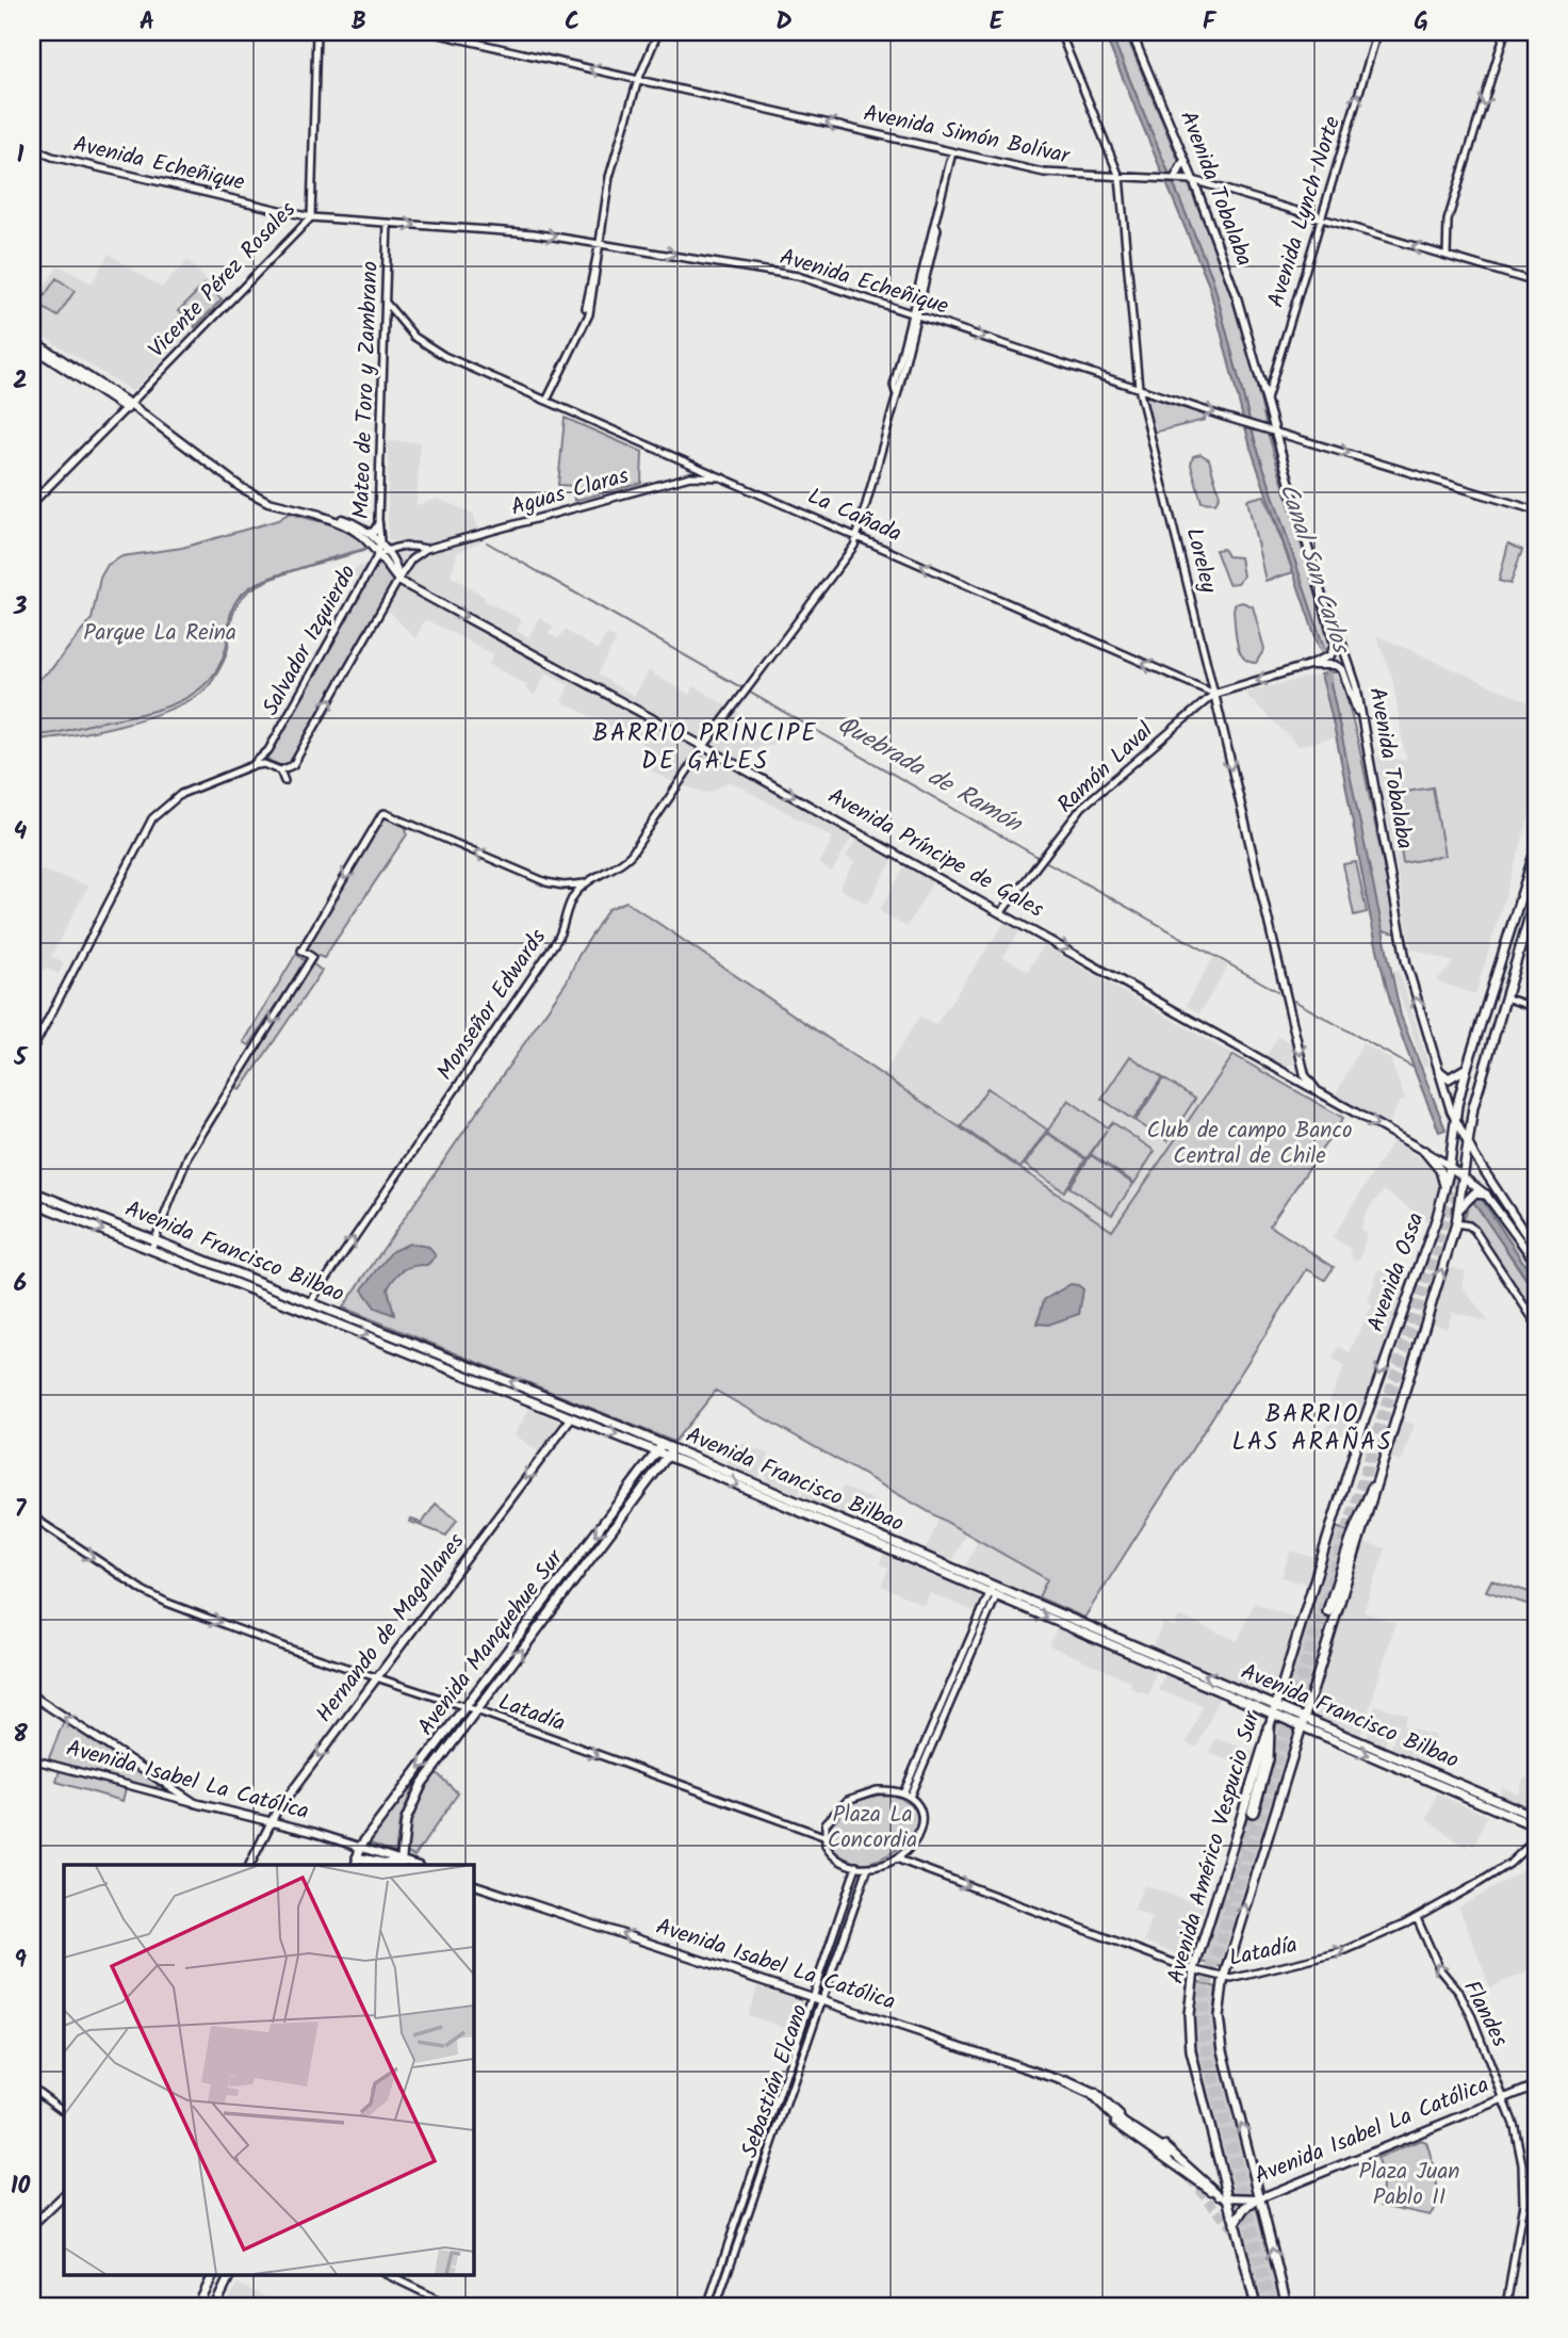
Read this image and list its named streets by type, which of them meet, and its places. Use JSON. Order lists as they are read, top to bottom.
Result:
{
  "streets": {
    "main road": [
      "Avenida Tobalaba",
      "Vicente Pérez Rosales",
      "Loreley",
      "Avenida Príncipe de Gales",
      "Avenida Francisco Bilbao",
      "Avenida Ossa",
      "Hernando de Magallanes",
      "Avenida Manquehue Sur",
      "Avenida Isabel La Católica",
      "Avenida Américo Vespucio Sur"
    ],
    "street": [
      "Avenida Simón Bolívar",
      "Avenida Echeñique",
      "Avenida Lynch Norte",
      "Mateo de Toro y Zambrano",
      "Aguas Claras",
      "La Cañada",
      "Salvador Izquierdo",
      "Ramón Laval",
      "Monseñor Edwards",
      "Latadía",
      "Flandes",
      "Sebastián Elcano"
    ]
  },
  "crossings": [
    ["Avenida Simón Bolívar", "Avenida Tobalaba"],
    ["Avenida Simón Bolívar", "Avenida Lynch Norte"],
    ["Avenida Simón Bolívar", "Loreley"],
    ["Avenida Simón Bolívar", "Monseñor Edwards"],
    ["Avenida Echeñique", "Avenida Tobalaba"],
    ["Avenida Echeñique", "Vicente Pérez Rosales"],
    ["Avenida Echeñique", "Mateo de Toro y Zambrano"],
    ["Avenida Echeñique", "Loreley"],
    ["Avenida Echeñique", "Monseñor Edwards"],
    ["Avenida Tobalaba", "Avenida Lynch Norte"],
    ["Avenida Tobalaba", "Avenida Ossa"],
    ["Mateo de Toro y Zambrano", "Aguas Claras"],
    ["Mateo de Toro y Zambrano", "La Cañada"],
    ["Mateo de Toro y Zambrano", "Salvador Izquierdo"],
    ["Aguas Claras", "La Cañada"],
    ["Aguas Claras", "Salvador Izquierdo"],
    ["Aguas Claras", "Avenida Príncipe de Gales"],
    ["La Cañada", "Loreley"],
    ["La Cañada", "Ramón Laval"],
    ["La Cañada", "Monseñor Edwards"],
    ["Loreley", "Ramón Laval"],
    ["Loreley", "Avenida Príncipe de Gales"],
    ["Salvador Izquierdo", "Avenida Príncipe de Gales"],
    ["Ramón Laval", "Avenida Príncipe de Gales"],
    ["Avenida Príncipe de Gales", "Monseñor Edwards"],
    ["Avenida Príncipe de Gales", "Avenida Ossa"],
    ["Monseñor Edwards", "Avenida Francisco Bilbao"],
    ["Avenida Francisco Bilbao", "Avenida Ossa"],
    ["Avenida Francisco Bilbao", "Hernando de Magallanes"],
    ["Avenida Francisco Bilbao", "Avenida Manquehue Sur"],
    ["Avenida Francisco Bilbao", "Avenida Américo Vespucio Sur"],
    ["Avenida Ossa", "Avenida Américo Vespucio Sur"],
    ["Hernando de Magallanes", "Latadía"],
    ["Hernando de Magallanes", "Avenida Isabel La Católica"],
    ["Avenida Manquehue Sur", "Latadía"],
    ["Avenida Manquehue Sur", "Avenida Isabel La Católica"],
    ["Latadía", "Avenida Américo Vespucio Sur"],
    ["Latadía", "Flandes"],
    ["Latadía", "Sebastián Elcano"],
    ["Avenida Isabel La Católica", "Avenida Américo Vespucio Sur"],
    ["Avenida Isabel La Católica", "Flandes"],
    ["Avenida Isabel La Católica", "Sebastián Elcano"]
  ],
  "one_way": [
    "Avenida Simón Bolívar",
    "Avenida Echeñique",
    "Avenida Lynch Norte",
    "La Cañada",
    "Loreley",
    "Avenida Príncipe de Gales",
    "Monseñor Edwards",
    "Hernando de Magallanes",
    "Latadía",
    "Flandes"
  ],
  "districts": ["BARRIO PRÍNCIPE DE GALES", "BARRIO LAS ARAÑAS"],
  "water": ["Canal San Carlos", "Quebrada de Ramón"],
  "parks": [
    "Parque La Reina",
    "Club de campo Banco Central de Chile",
    "Plaza La Concordia",
    "Plaza Juan Pablo II"
  ],
  "grid": {
    "columns": [
      "A",
      "B",
      "C",
      "D",
      "E",
      "F",
      "G"
    ],
    "rows": [
      "1",
      "2",
      "3",
      "4",
      "5",
      "6",
      "7",
      "8",
      "9",
      "10"
    ]
  }
}
